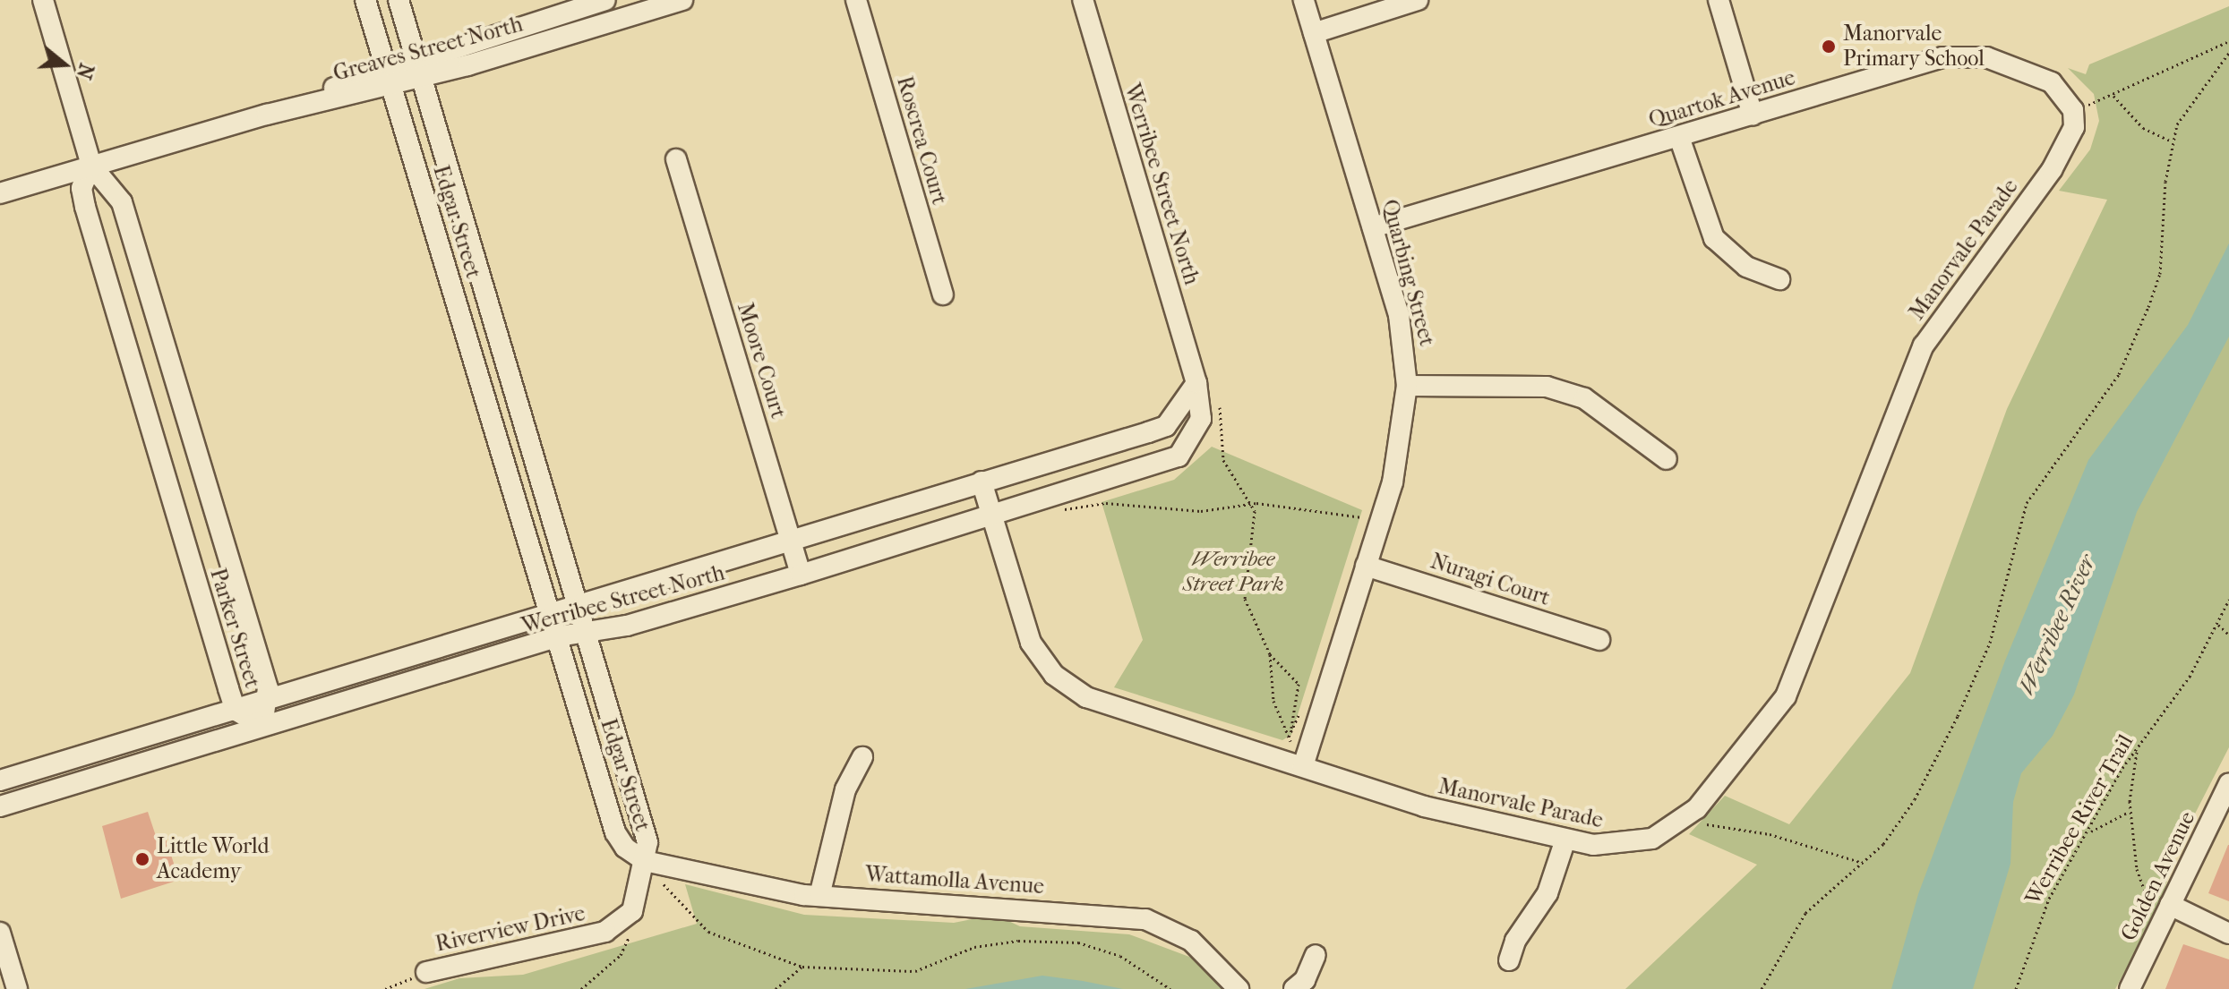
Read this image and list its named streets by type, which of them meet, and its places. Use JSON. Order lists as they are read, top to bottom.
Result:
{
  "streets": {
    "street": [
      "Greaves Street North",
      "Quartok Avenue",
      "Roscrea Court",
      "Werribee Street North",
      "Edgar Street",
      "Manorvale Parade",
      "Quarbing Street",
      "Moore Court",
      "Nuragi Court",
      "Parker Street",
      "Golden Avenue",
      "Wattamolla Avenue",
      "Riverview Drive"
    ],
    "path": ["Werribee River Trail"]
  },
  "crossings": [
    ["Greaves Street North", "Edgar Street"],
    ["Greaves Street North", "Parker Street"],
    ["Quartok Avenue", "Manorvale Parade"],
    ["Quartok Avenue", "Quarbing Street"],
    ["Werribee Street North", "Edgar Street"],
    ["Werribee Street North", "Manorvale Parade"],
    ["Werribee Street North", "Moore Court"],
    ["Werribee Street North", "Parker Street"],
    ["Edgar Street", "Wattamolla Avenue"],
    ["Manorvale Parade", "Quarbing Street"],
    ["Quarbing Street", "Nuragi Court"]
  ],
  "water": ["Werribee River"],
  "parks": ["Werribee Street Park"],
  "places": ["Manorvale Primary School", "Little World Academy"],
  "north": "right"
}
